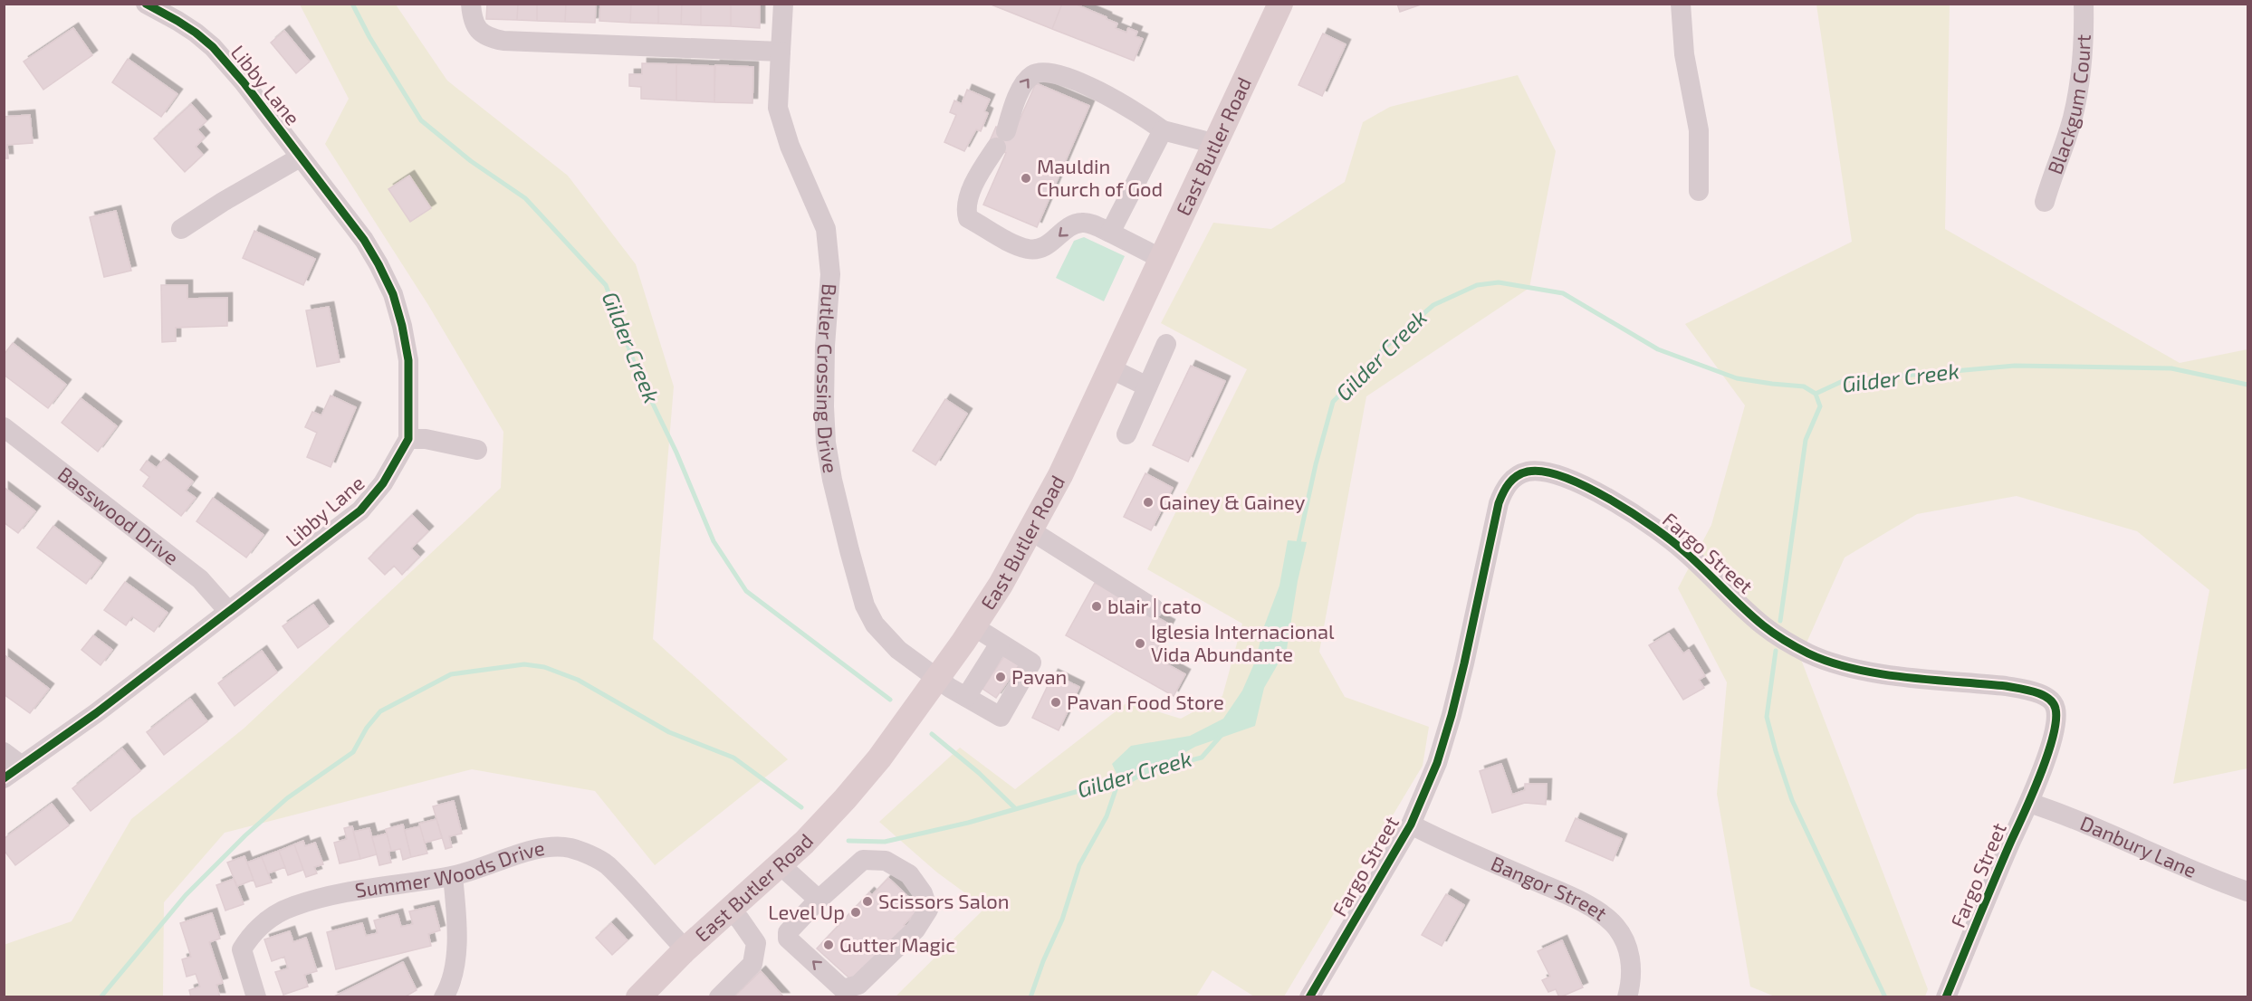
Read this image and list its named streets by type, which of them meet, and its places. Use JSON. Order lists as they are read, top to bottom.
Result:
{
  "streets": {
    "main road": ["East Butler Road"],
    "street": [
      "Libby Lane",
      "Blackgum Court",
      "Butler Crossing Drive",
      "Basswood Drive",
      "Fargo Street",
      "Danbury Lane",
      "Summer Woods Drive",
      "Bangor Street"
    ]
  },
  "crossings": [
    ["Libby Lane", "Basswood Drive"],
    ["East Butler Road", "Butler Crossing Drive"],
    ["East Butler Road", "Summer Woods Drive"],
    ["Fargo Street", "Danbury Lane"],
    ["Fargo Street", "Bangor Street"]
  ],
  "water": ["Gilder Creek"],
  "places": [
    "Mauldin Church of God",
    "Gainey & Gainey",
    "blair | cato",
    "Iglesia Internacional Vida Abundante",
    "Pavan",
    "Pavan Food Store",
    "Scissors Salon",
    "Level Up",
    "Gutter Magic"
  ]
}
